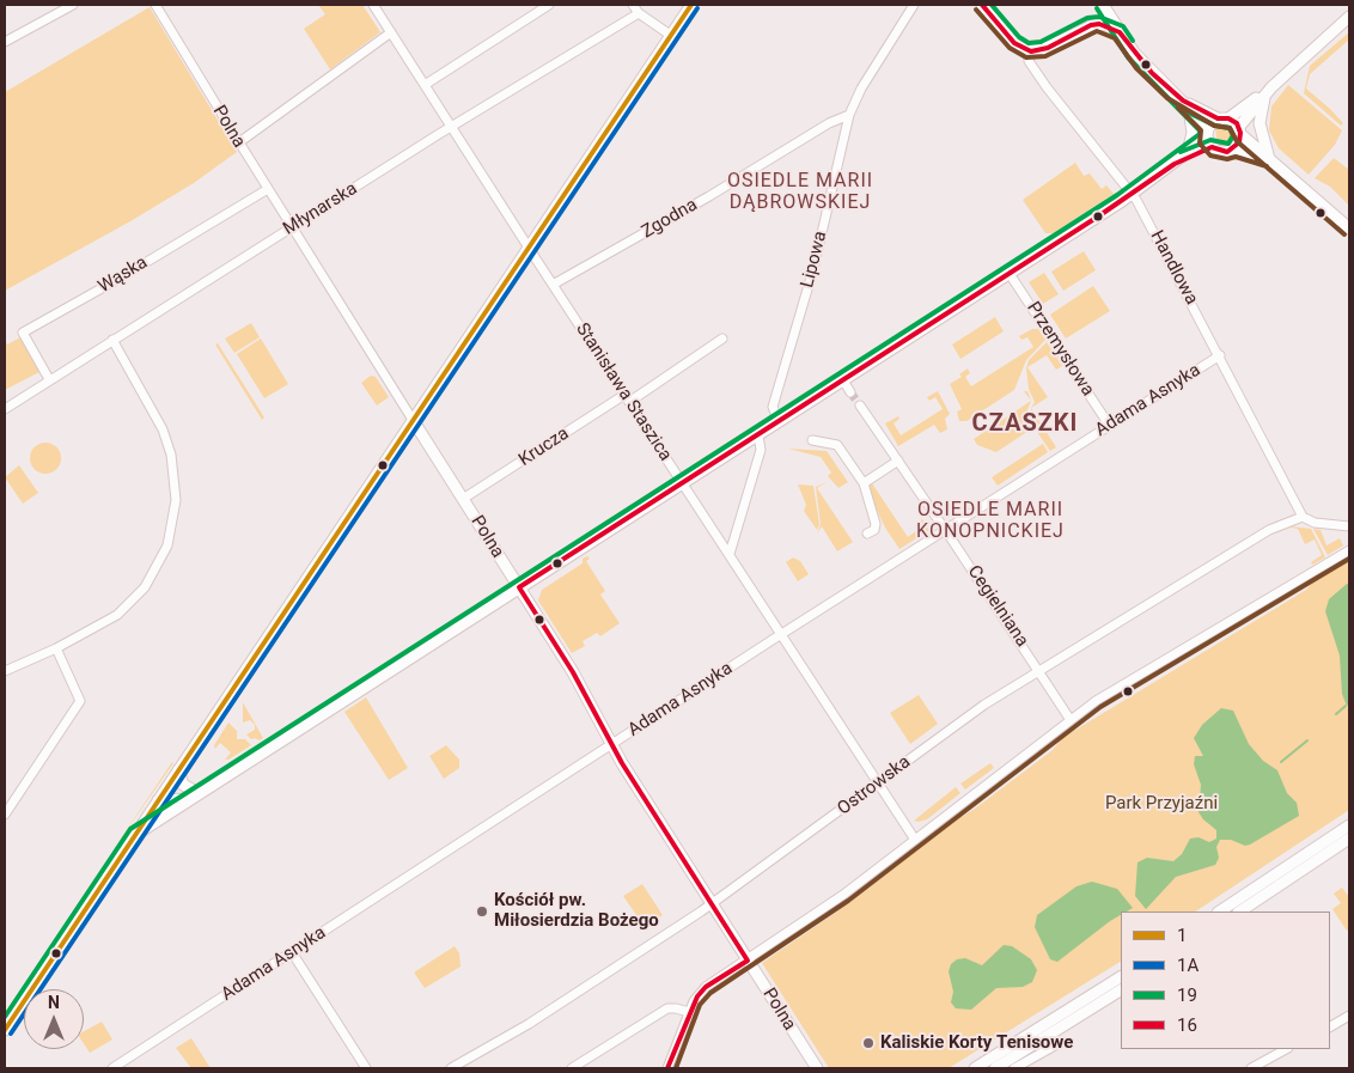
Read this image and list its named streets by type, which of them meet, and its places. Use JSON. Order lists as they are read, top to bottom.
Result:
{
  "streets": {
    "street": [
      "Polna",
      "Młynarska",
      "Zgodna",
      "Lipowa",
      "Handlowa",
      "Wąska",
      "Przemysłowa",
      "Stanisława Staszica",
      "Adama Asnyka",
      "Krucza",
      "Cegielniana",
      "Ostrowska"
    ]
  },
  "crossings": [
    ["Polna", "Młynarska"],
    ["Polna", "Wąska"],
    ["Polna", "Adama Asnyka"],
    ["Polna", "Krucza"],
    ["Polna", "Ostrowska"],
    ["Młynarska", "Wąska"],
    ["Młynarska", "Stanisława Staszica"],
    ["Zgodna", "Lipowa"],
    ["Zgodna", "Stanisława Staszica"],
    ["Handlowa", "Adama Asnyka"],
    ["Handlowa", "Ostrowska"],
    ["Przemysłowa", "Adama Asnyka"],
    ["Stanisława Staszica", "Adama Asnyka"],
    ["Stanisława Staszica", "Krucza"],
    ["Stanisława Staszica", "Ostrowska"],
    ["Adama Asnyka", "Cegielniana"],
    ["Cegielniana", "Ostrowska"]
  ],
  "districts": ["OSIEDLE MARII DĄBROWSKIEJ", "CZASZKI", "OSIEDLE MARII KONOPNICKIEJ"],
  "parks": ["Park Przyjaźni"],
  "places": ["Kościół pw. Miłosierdzia Bożego", "Kaliskie Korty Tenisowe"],
  "lines": [
    "transit line 1",
    "transit line 19",
    "transit line 16",
    "transit line 1A"
  ],
  "legend": [
    "1",
    "1A",
    "19",
    "16"
  ],
  "north": "top"
}
